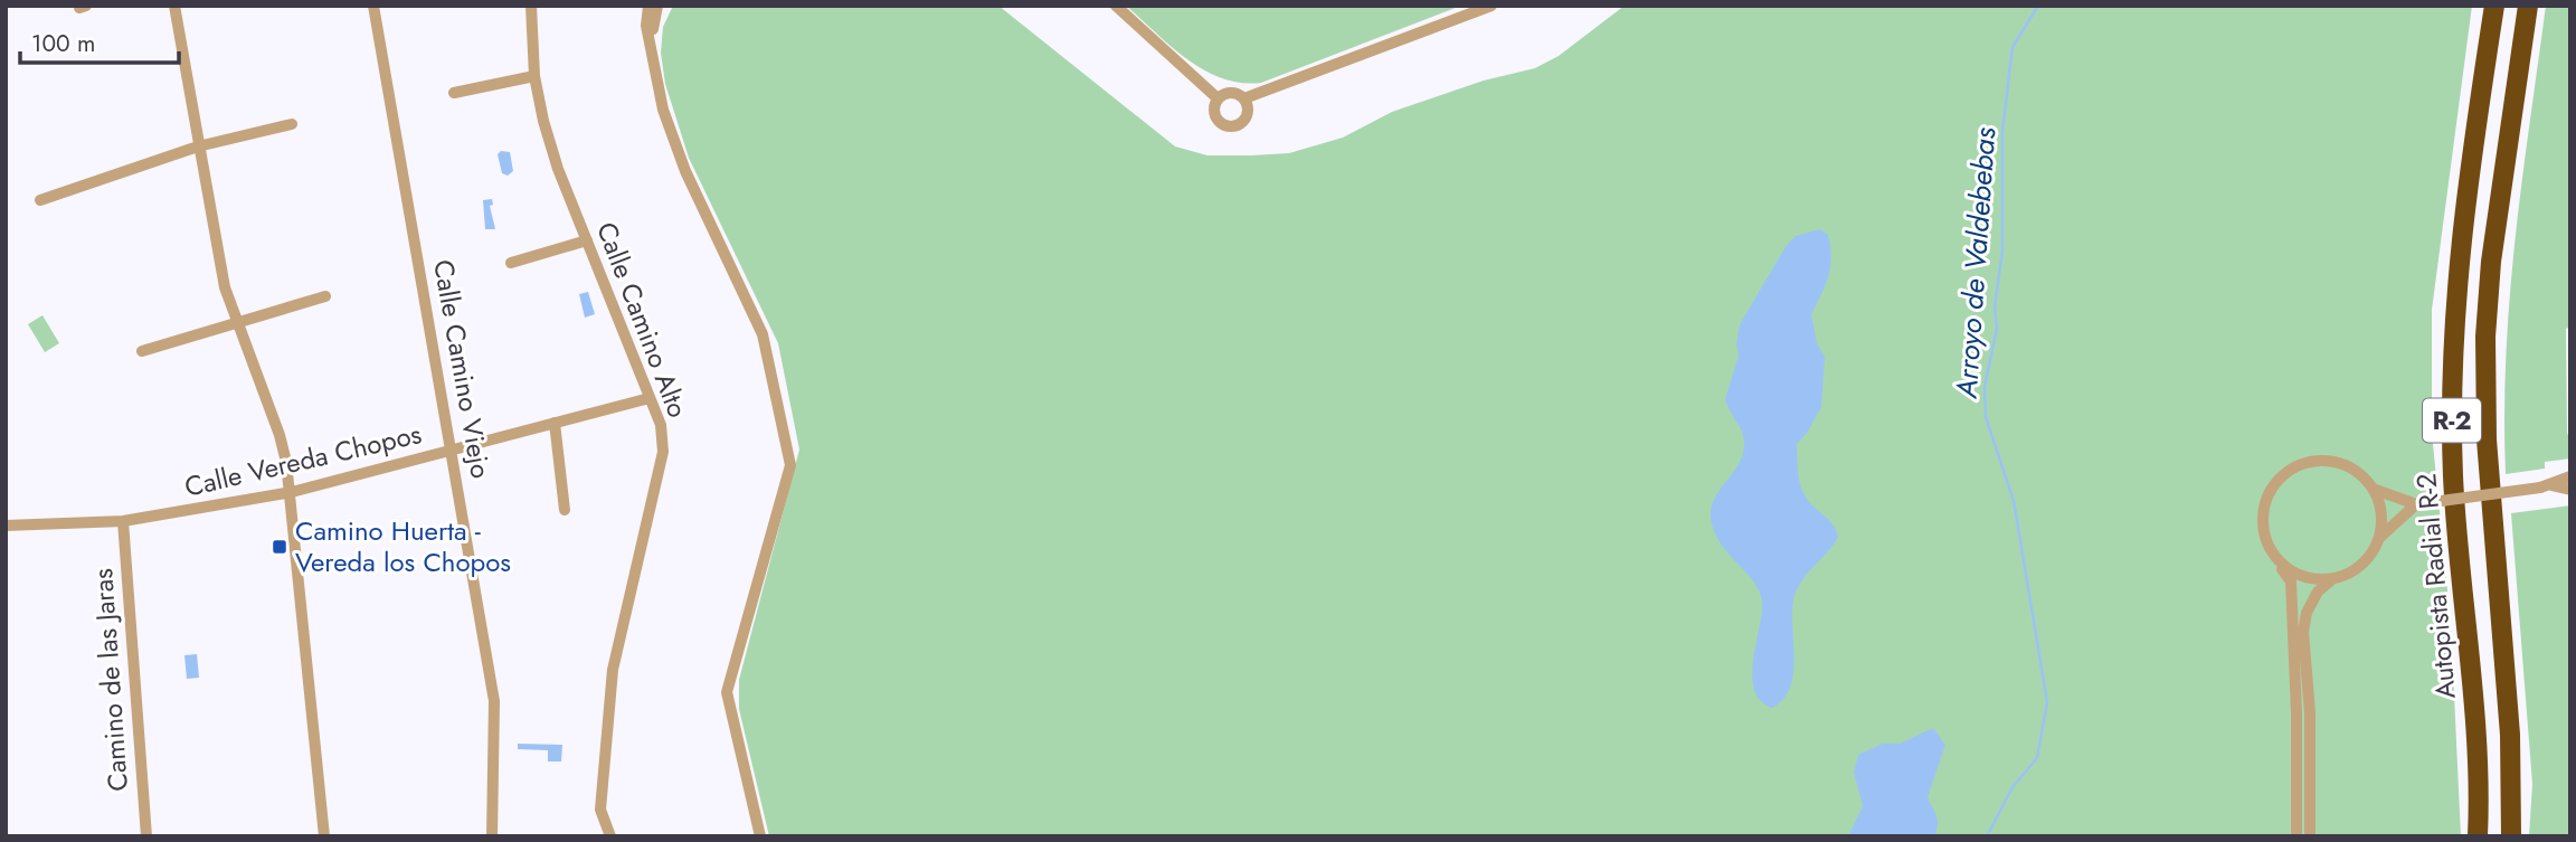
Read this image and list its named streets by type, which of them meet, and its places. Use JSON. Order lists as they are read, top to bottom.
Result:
{
  "streets": {
    "highway": ["R-2", "Autopista Radial R-2"],
    "street": [
      "Calle Camino Alto",
      "Calle Camino Viejo",
      "Calle Vereda Chopos",
      "Camino de las Jaras"
    ]
  },
  "crossings": [
    ["Calle Camino Alto", "Calle Vereda Chopos"],
    ["Calle Camino Viejo", "Calle Vereda Chopos"],
    ["Calle Vereda Chopos", "Camino de las Jaras"]
  ],
  "water": ["Arroyo de Valdebebas"],
  "places": {
    "transit": ["Camino Huerta - Vereda los Chopos"]
  },
  "scale_bar": "100 m"
}
